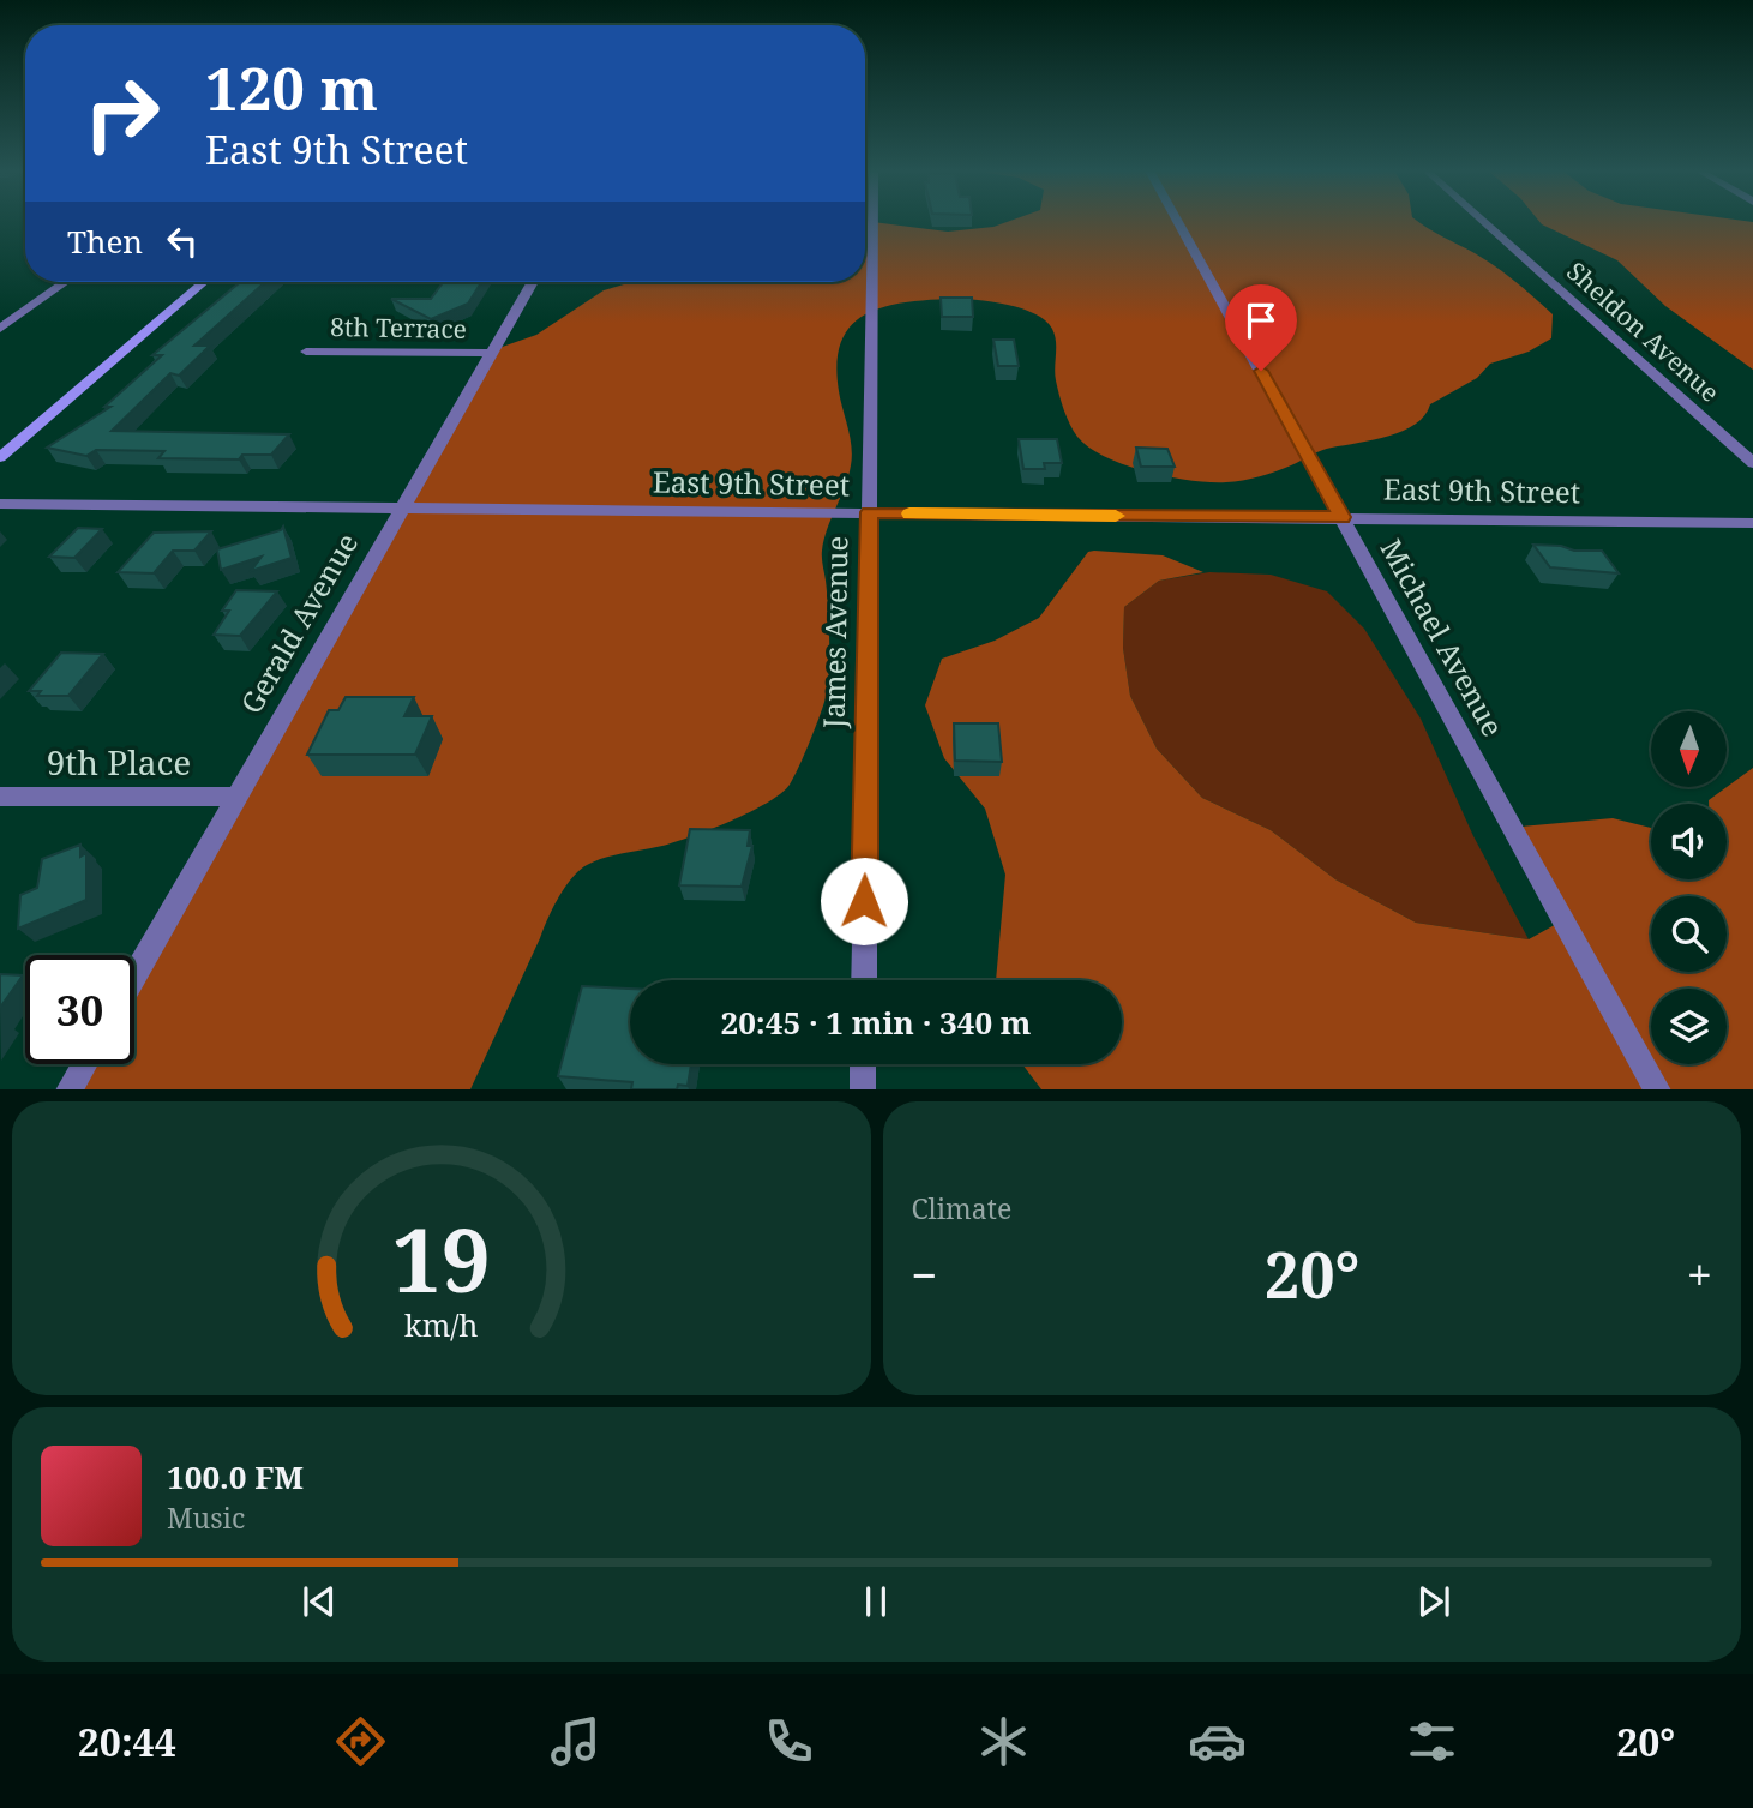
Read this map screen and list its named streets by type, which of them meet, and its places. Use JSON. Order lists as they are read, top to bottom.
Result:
{
  "streets": {
    "street": [
      "8th Terrace",
      "Sheldon Avenue",
      "East 9th Street",
      "Gerald Avenue",
      "James Avenue",
      "Michael Avenue",
      "9th Place"
    ]
  },
  "crossings": [
    ["8th Terrace", "Gerald Avenue"],
    ["East 9th Street", "Gerald Avenue"],
    ["East 9th Street", "James Avenue"],
    ["East 9th Street", "Michael Avenue"],
    ["Gerald Avenue", "9th Place"]
  ],
  "north": "bottom",
  "page": {
    "turn": ["120 m", "East 9th Street"],
    "then": "Then",
    "limit": "30",
    "trip": "20:45 · 1 min · 340 m",
    "tile": "Climate",
    "heat": ["−", "20°", "+"],
    "song": ["100.0 FM", "Music"],
    "tabs": ["20:44", "20°"],
    "gauge": ["19", "km/h"]
  }
}
